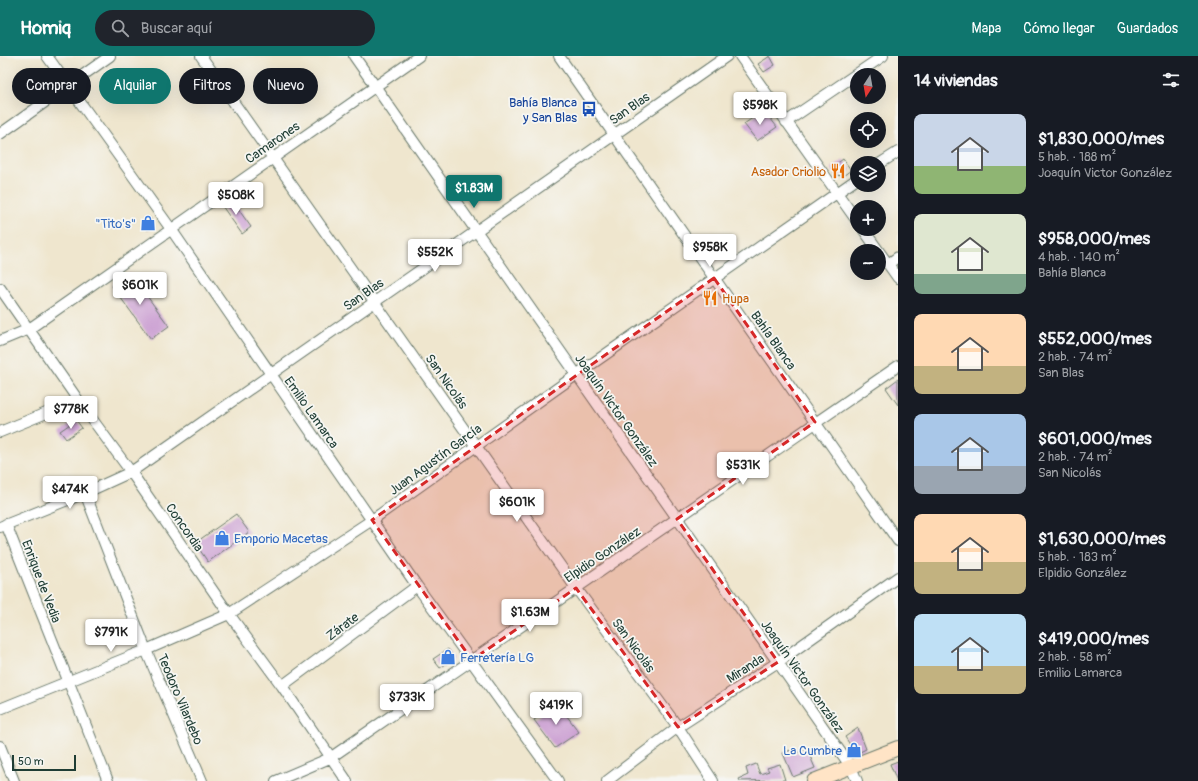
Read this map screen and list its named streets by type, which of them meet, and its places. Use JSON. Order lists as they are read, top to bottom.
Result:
{
  "streets": {
    "street": [
      "San Blas",
      "Camarones",
      "Bahía Blanca",
      "San Nicolás",
      "Joaquín Victor González",
      "Emilio Lamarca",
      "Juan Agustín García",
      "Concordia",
      "Elpidio González",
      "Enrique de Vedia",
      "Zárate",
      "Miranda",
      "Teodoro Vilardebo"
    ]
  },
  "crossings": [
    ["San Blas", "Bahía Blanca"],
    ["San Blas", "San Nicolás"],
    ["San Blas", "Joaquín Victor González"],
    ["San Blas", "Emilio Lamarca"],
    ["San Blas", "Concordia"],
    ["San Blas", "Enrique de Vedia"],
    ["San Blas", "Teodoro Vilardebo"],
    ["Camarones", "San Nicolás"],
    ["Camarones", "Joaquín Victor González"],
    ["Camarones", "Emilio Lamarca"],
    ["Camarones", "Concordia"],
    ["Bahía Blanca", "Juan Agustín García"],
    ["Bahía Blanca", "Elpidio González"],
    ["San Nicolás", "Juan Agustín García"],
    ["San Nicolás", "Elpidio González"],
    ["San Nicolás", "Miranda"],
    ["Joaquín Victor González", "Juan Agustín García"],
    ["Joaquín Victor González", "Elpidio González"],
    ["Joaquín Victor González", "Miranda"],
    ["Emilio Lamarca", "Juan Agustín García"],
    ["Emilio Lamarca", "Elpidio González"],
    ["Emilio Lamarca", "Zárate"],
    ["Juan Agustín García", "Concordia"],
    ["Juan Agustín García", "Enrique de Vedia"],
    ["Juan Agustín García", "Teodoro Vilardebo"],
    ["Concordia", "Elpidio González"],
    ["Concordia", "Zárate"]
  ],
  "places": {
    "bus stop": ["Bahía Blanca y San Blas"],
    "restaurant": ["Asador Criolio", "Hupa"],
    "shop": [
      "\"Tito's\"",
      "Emporio Macetas",
      "Ferretería LG",
      "La Cumbre"
    ]
  },
  "scale_bar": "50 m",
  "north": "bottom",
  "page": {
    "header": "Homiq",
    "search": "Buscar aquí",
    "nav": ["Mapa", "Cómo llegar", "Guardados"],
    "heading": "14 viviendas",
    "map_buttons": ["+", "−"],
    "chip": [
      "Comprar",
      "Alquilar",
      "Filtros",
      "Nuevo"
    ],
    "price": [
      "$598K",
      "$1.83M",
      "$508K",
      "$958K",
      "$552K",
      "$601K",
      "$778K",
      "$531K",
      "$474K",
      "$601K",
      "$1.63M",
      "$791K",
      "$733K",
      "$419K"
    ],
    "list": [
      {
        "name": "$1,830,000/mes",
        "note": "5 hab. · 188 m² · Joaquín Victor González"
      },
      {
        "name": "$958,000/mes",
        "note": "4 hab. · 140 m² · Bahía Blanca"
      },
      {
        "name": "$552,000/mes",
        "note": "2 hab. · 74 m² · San Blas"
      },
      {
        "name": "$601,000/mes",
        "note": "2 hab. · 74 m² · San Nicolás"
      },
      {
        "name": "$1,630,000/mes",
        "note": "5 hab. · 183 m² · Elpidio González"
      },
      {
        "name": "$419,000/mes",
        "note": "2 hab. · 58 m² · Emilio Lamarca"
      }
    ],
    "scale": "50 m"
  }
}
